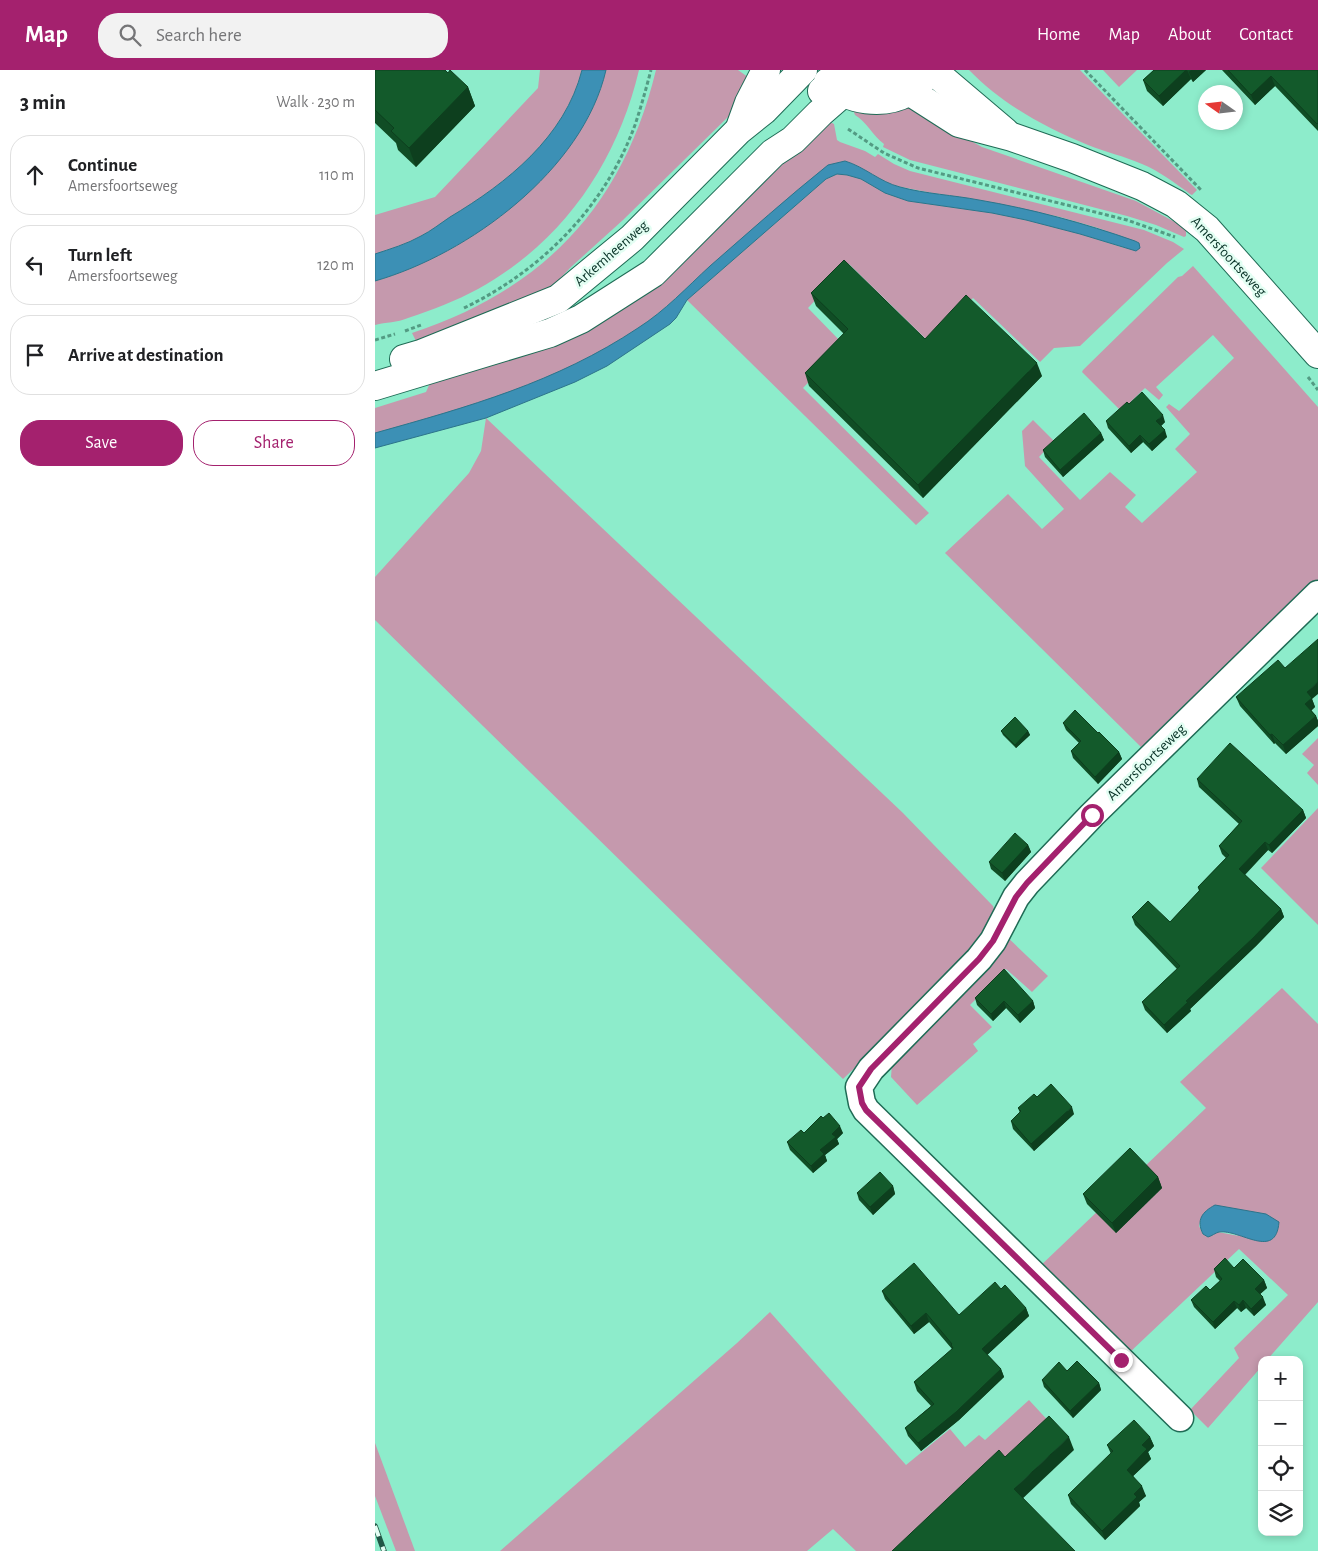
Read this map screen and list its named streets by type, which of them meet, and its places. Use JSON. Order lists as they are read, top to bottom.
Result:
{
  "streets": {
    "main road": ["Arkemheenweg", "Amersfoortseweg"]
  },
  "north": "left",
  "page": {
    "header": "Map",
    "search": "Search here",
    "nav": [
      "Home",
      "Map",
      "About",
      "Contact"
    ],
    "heading": ["3 min", "Walk · 230 m"],
    "list": [
      ["Continue", "Amersfoortseweg", "110 m"],
      ["Turn left", "Amersfoortseweg", "120 m"],
      "Arrive at destination"
    ],
    "buttons": ["Save", "Share"],
    "map_buttons": ["+", "−"]
  }
}
